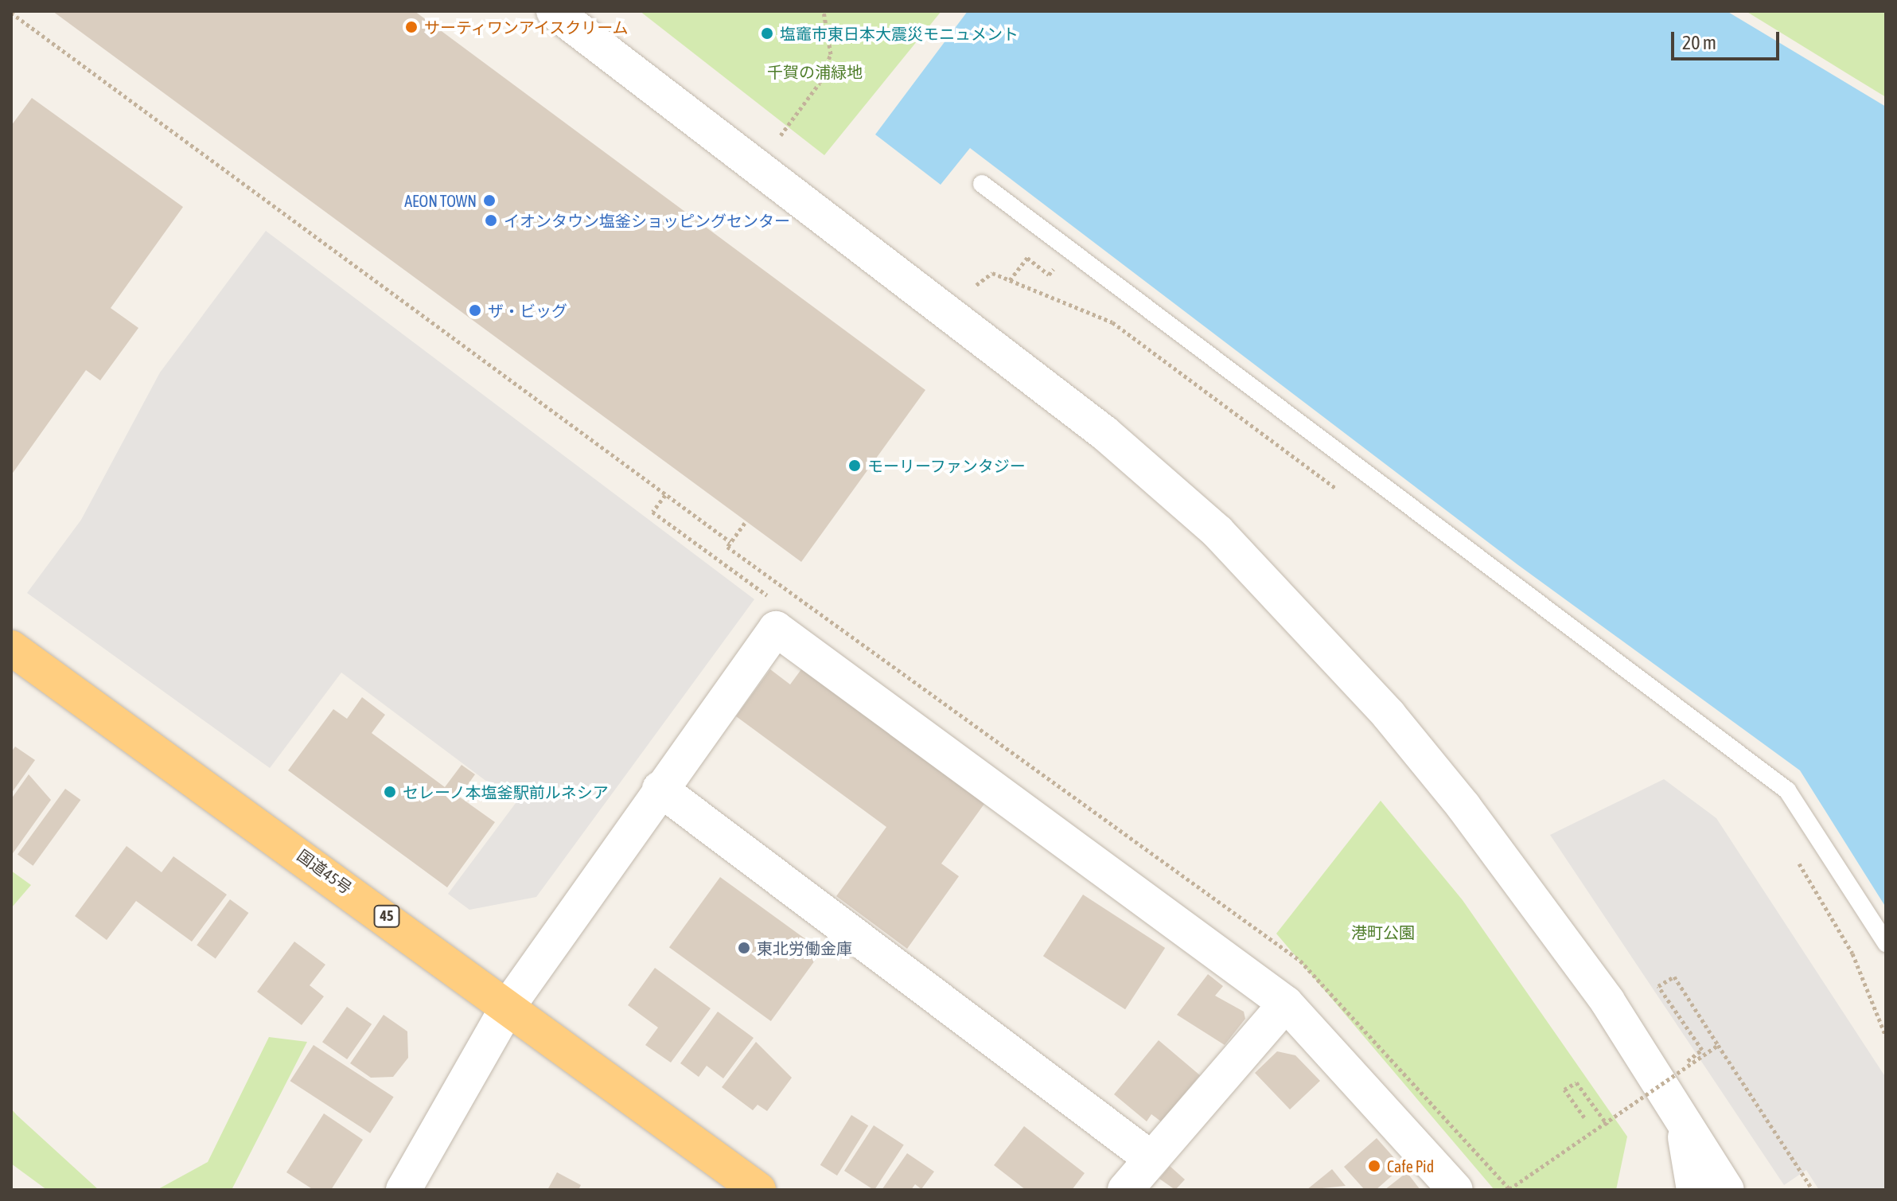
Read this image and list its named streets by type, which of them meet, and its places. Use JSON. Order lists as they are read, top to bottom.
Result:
{
  "streets": {
    "highway": ["国道45号", "45"]
  },
  "parks": ["千賀の浦緑地", "港町公園"],
  "places": [
    "サーティワンアイスクリーム",
    "塩竈市東日本大震災モニュメント",
    "AEON TOWN",
    "イオンタウン塩釜ショッピングセンター",
    "ザ・ビッグ",
    "モーリーファンタジー",
    "セレーノ本塩釜駅前ルネシア",
    "東北労働金庫",
    "Cafe Pid"
  ],
  "scale_bar": "20 m"
}
